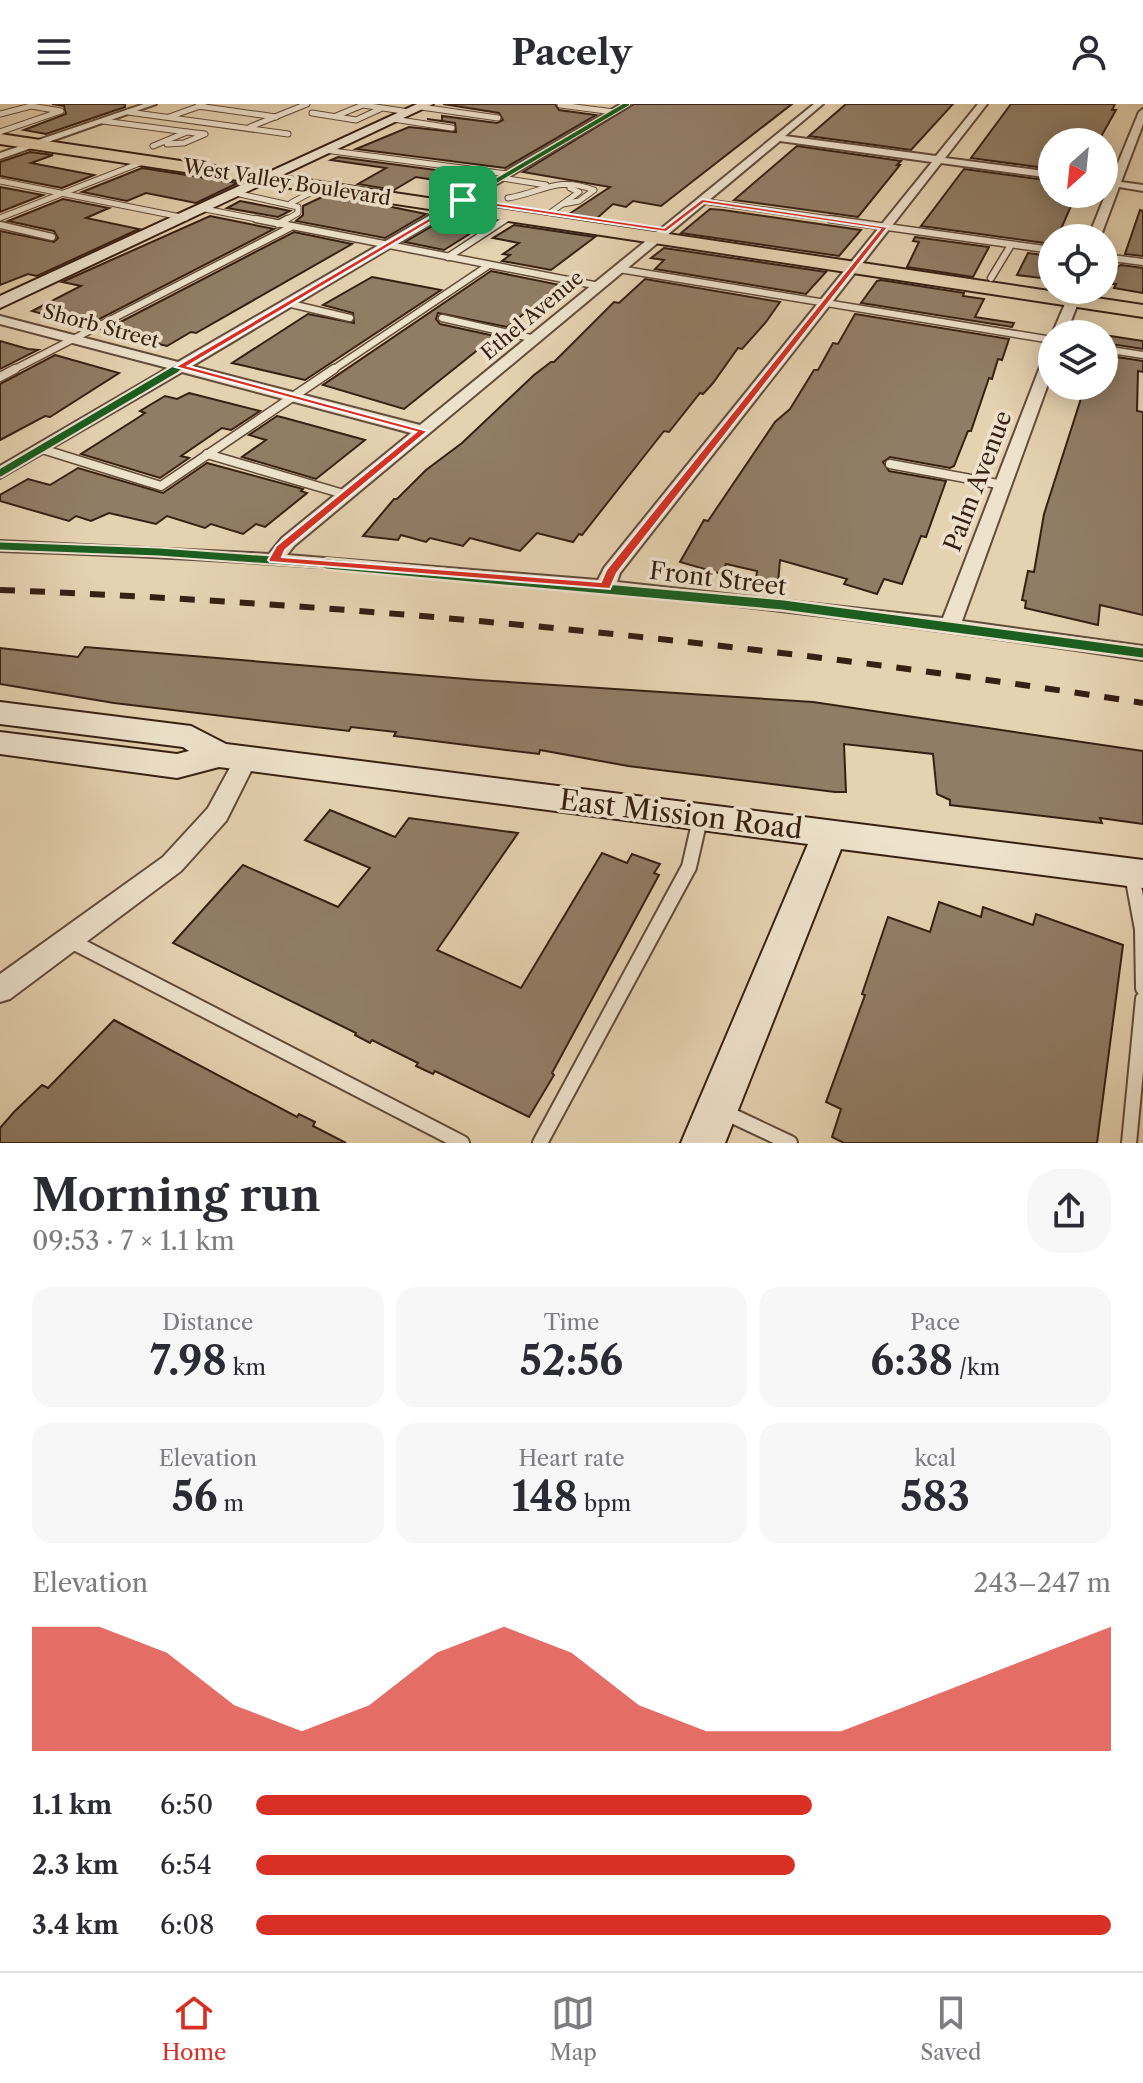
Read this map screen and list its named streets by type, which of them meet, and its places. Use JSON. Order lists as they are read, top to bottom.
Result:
{
  "streets": {
    "main road": ["West Valley Boulevard"],
    "street": [
      "Ethel Avenue",
      "Shorb Street",
      "Palm Avenue",
      "Front Street",
      "East Mission Road"
    ]
  },
  "crossings": [
    ["West Valley Boulevard", "Ethel Avenue"],
    ["Ethel Avenue", "Shorb Street"],
    ["Ethel Avenue", "Front Street"],
    ["Palm Avenue", "Front Street"]
  ],
  "north": "bottom left",
  "page": {
    "header": "Pacely",
    "heading": ["Morning run", "09:53 · 7 × 1.1 km"],
    "stats": [
      ["Distance", "7.98 km"],
      ["Time", "52:56"],
      ["Pace", "6:38 /km"],
      ["Elevation", "56 m"],
      ["Heart rate", "148 bpm"],
      ["kcal", "583"]
    ],
    "chart": ["Elevation", "243–247 m"],
    "list": [
      {
        "name": "1.1 km",
        "note": "6:50"
      },
      {
        "name": "2.3 km",
        "note": "6:54"
      },
      {
        "name": "3.4 km",
        "note": "6:08"
      }
    ],
    "tabs": ["Home", "Map", "Saved"]
  }
}
